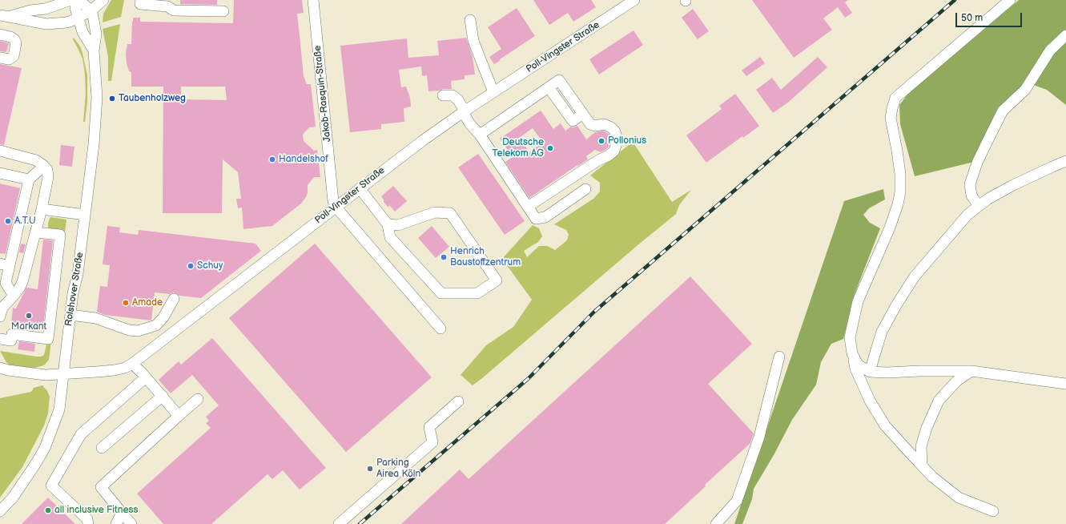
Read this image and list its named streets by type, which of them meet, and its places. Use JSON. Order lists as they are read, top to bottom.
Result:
{
  "streets": {
    "street": ["Poll-Vingster Straße", "Jakob-Rasquin-Straße", "Rolshover Straße"]
  },
  "crossings": [
    ["Poll-Vingster Straße", "Jakob-Rasquin-Straße"],
    ["Poll-Vingster Straße", "Rolshover Straße"]
  ],
  "places": [
    "Taubenholzweg",
    "Pollonius",
    "Deutsche Telekom AG",
    "Handelshof",
    "A.T.U",
    "Henrich Baustoffzentrum",
    "Schuy",
    "Amade",
    "Markant",
    "Parking Airea Köln",
    "all inclusive Fitness"
  ],
  "scale_bar": "50 m"
}
